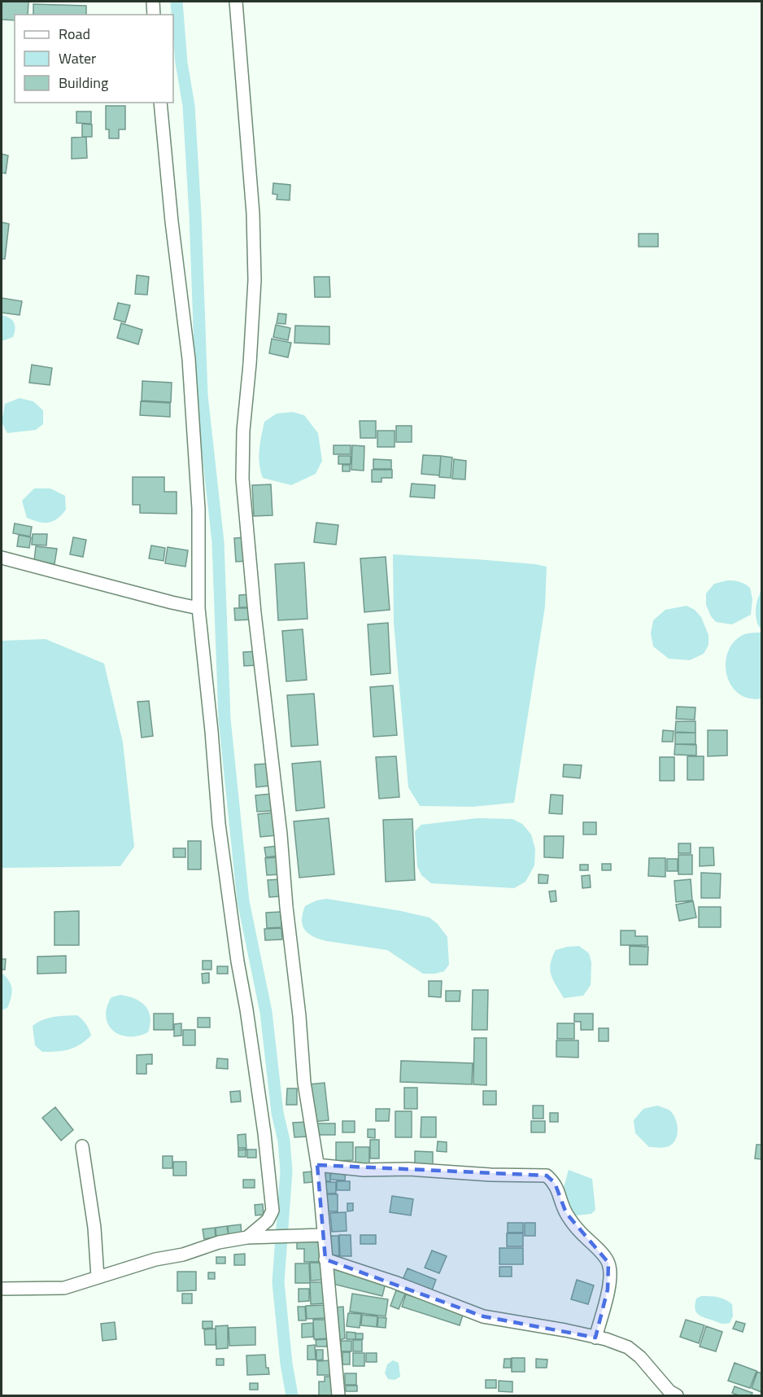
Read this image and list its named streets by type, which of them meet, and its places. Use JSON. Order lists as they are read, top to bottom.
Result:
{
  "legend": ["Road", "Water", "Building"]
}
